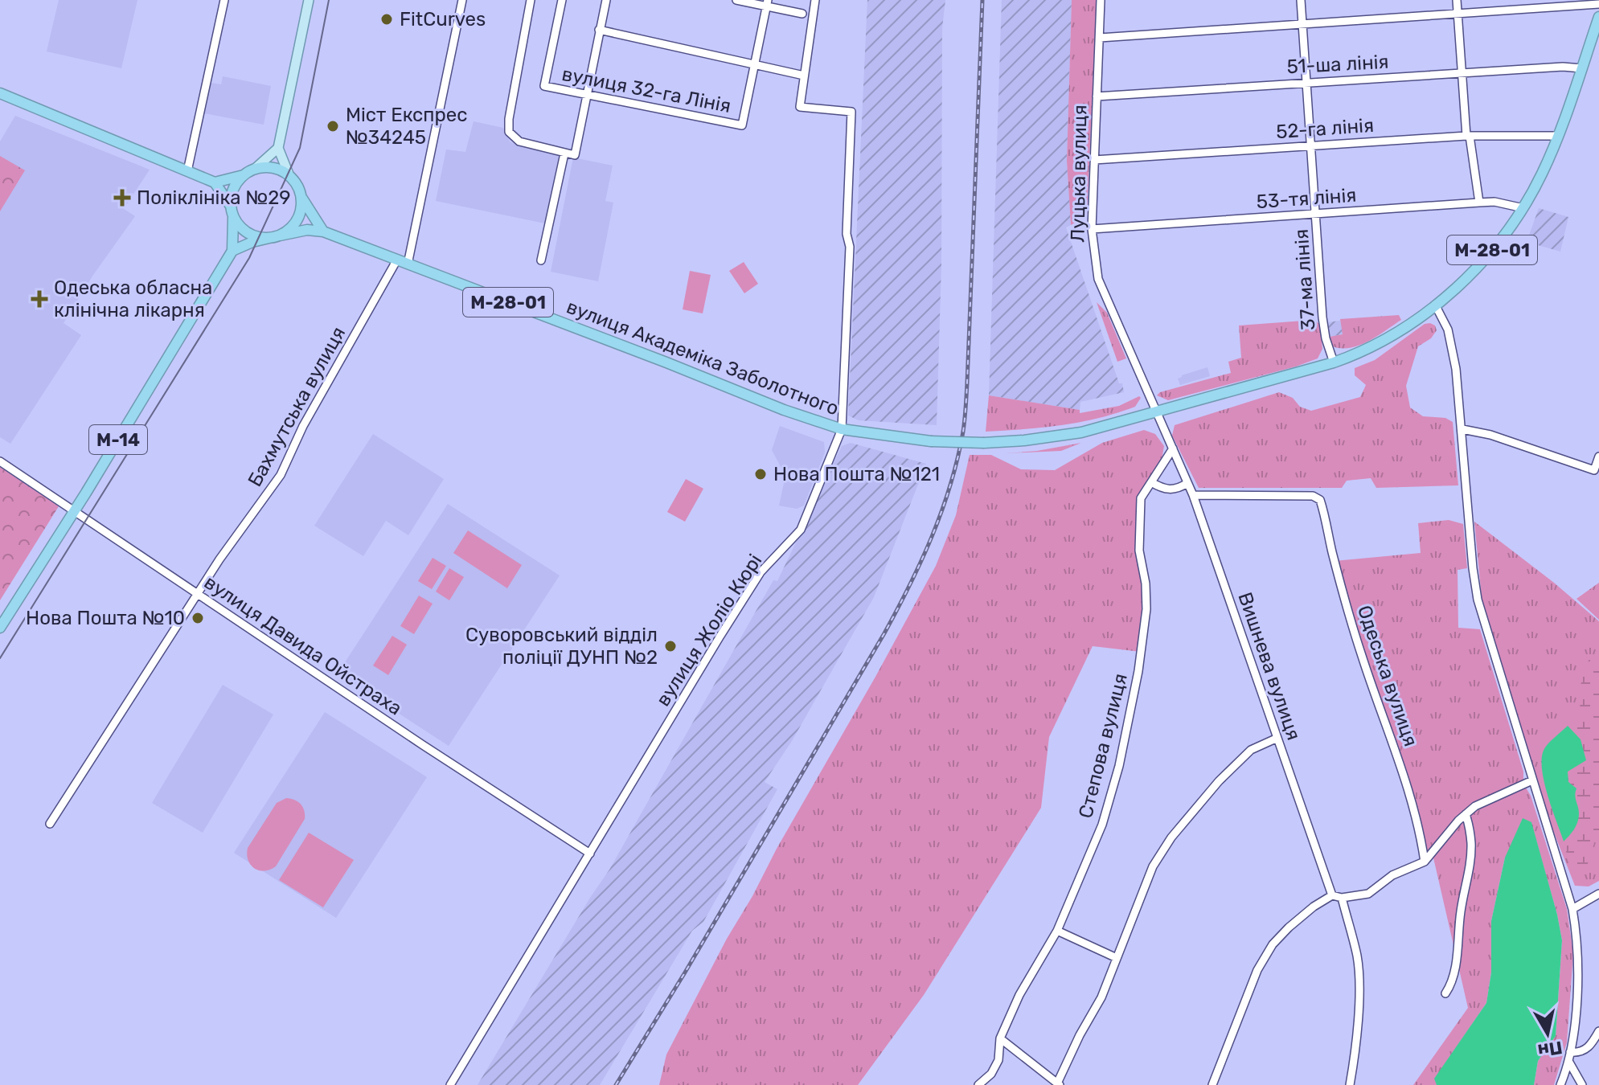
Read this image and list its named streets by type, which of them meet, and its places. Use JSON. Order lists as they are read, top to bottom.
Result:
{
  "streets": {
    "highway": ["М-28-01", "вулиця Академіка Заболотного", "М-14"],
    "street": [
      "51-ша лінія",
      "вулиця 32-га Лінія",
      "52-га лінія",
      "Луцька вулиця",
      "53-тя лінія",
      "37-ма лінія",
      "Бахмутська вулиця",
      "вулиця Жоліо Кюрі",
      "вулиця Давида Ойстраха",
      "Вишнева вулиця",
      "Одеська вулиця",
      "Степова вулиця"
    ]
  },
  "crossings": [
    ["51-ша лінія", "Луцька вулиця"],
    ["51-ша лінія", "М-28-01"],
    ["51-ша лінія", "37-ма лінія"],
    ["52-га лінія", "Луцька вулиця"],
    ["52-га лінія", "М-28-01"],
    ["52-га лінія", "37-ма лінія"],
    ["Луцька вулиця", "53-тя лінія"],
    ["Луцька вулиця", "М-28-01"],
    ["Луцька вулиця", "вулиця Академіка Заболотного"],
    ["Луцька вулиця", "Вишнева вулиця"],
    ["Луцька вулиця", "Степова вулиця"],
    ["53-тя лінія", "М-28-01"],
    ["53-тя лінія", "37-ма лінія"],
    ["М-28-01", "37-ма лінія"],
    ["М-28-01", "вулиця Академіка Заболотного"],
    ["вулиця Академіка Заболотного", "Бахмутська вулиця"],
    ["вулиця Академіка Заболотного", "М-14"],
    ["вулиця Академіка Заболотного", "вулиця Жоліо Кюрі"],
    ["Бахмутська вулиця", "вулиця Давида Ойстраха"],
    ["М-14", "вулиця Давида Ойстраха"],
    ["вулиця Жоліо Кюрі", "вулиця Давида Ойстраха"],
    ["Вишнева вулиця", "Одеська вулиця"],
    ["Вишнева вулиця", "Степова вулиця"]
  ],
  "places": {
    "other": [
      "FitCurves",
      "Міст Експрес №34245",
      "Нова Пошта №121",
      "Нова Пошта №10",
      "Суворовський відділ поліції ДУНП №2"
    ],
    "health": ["Поліклініка №29", "Одеська обласна клінічна лікарня"]
  },
  "north": "bottom"
}
